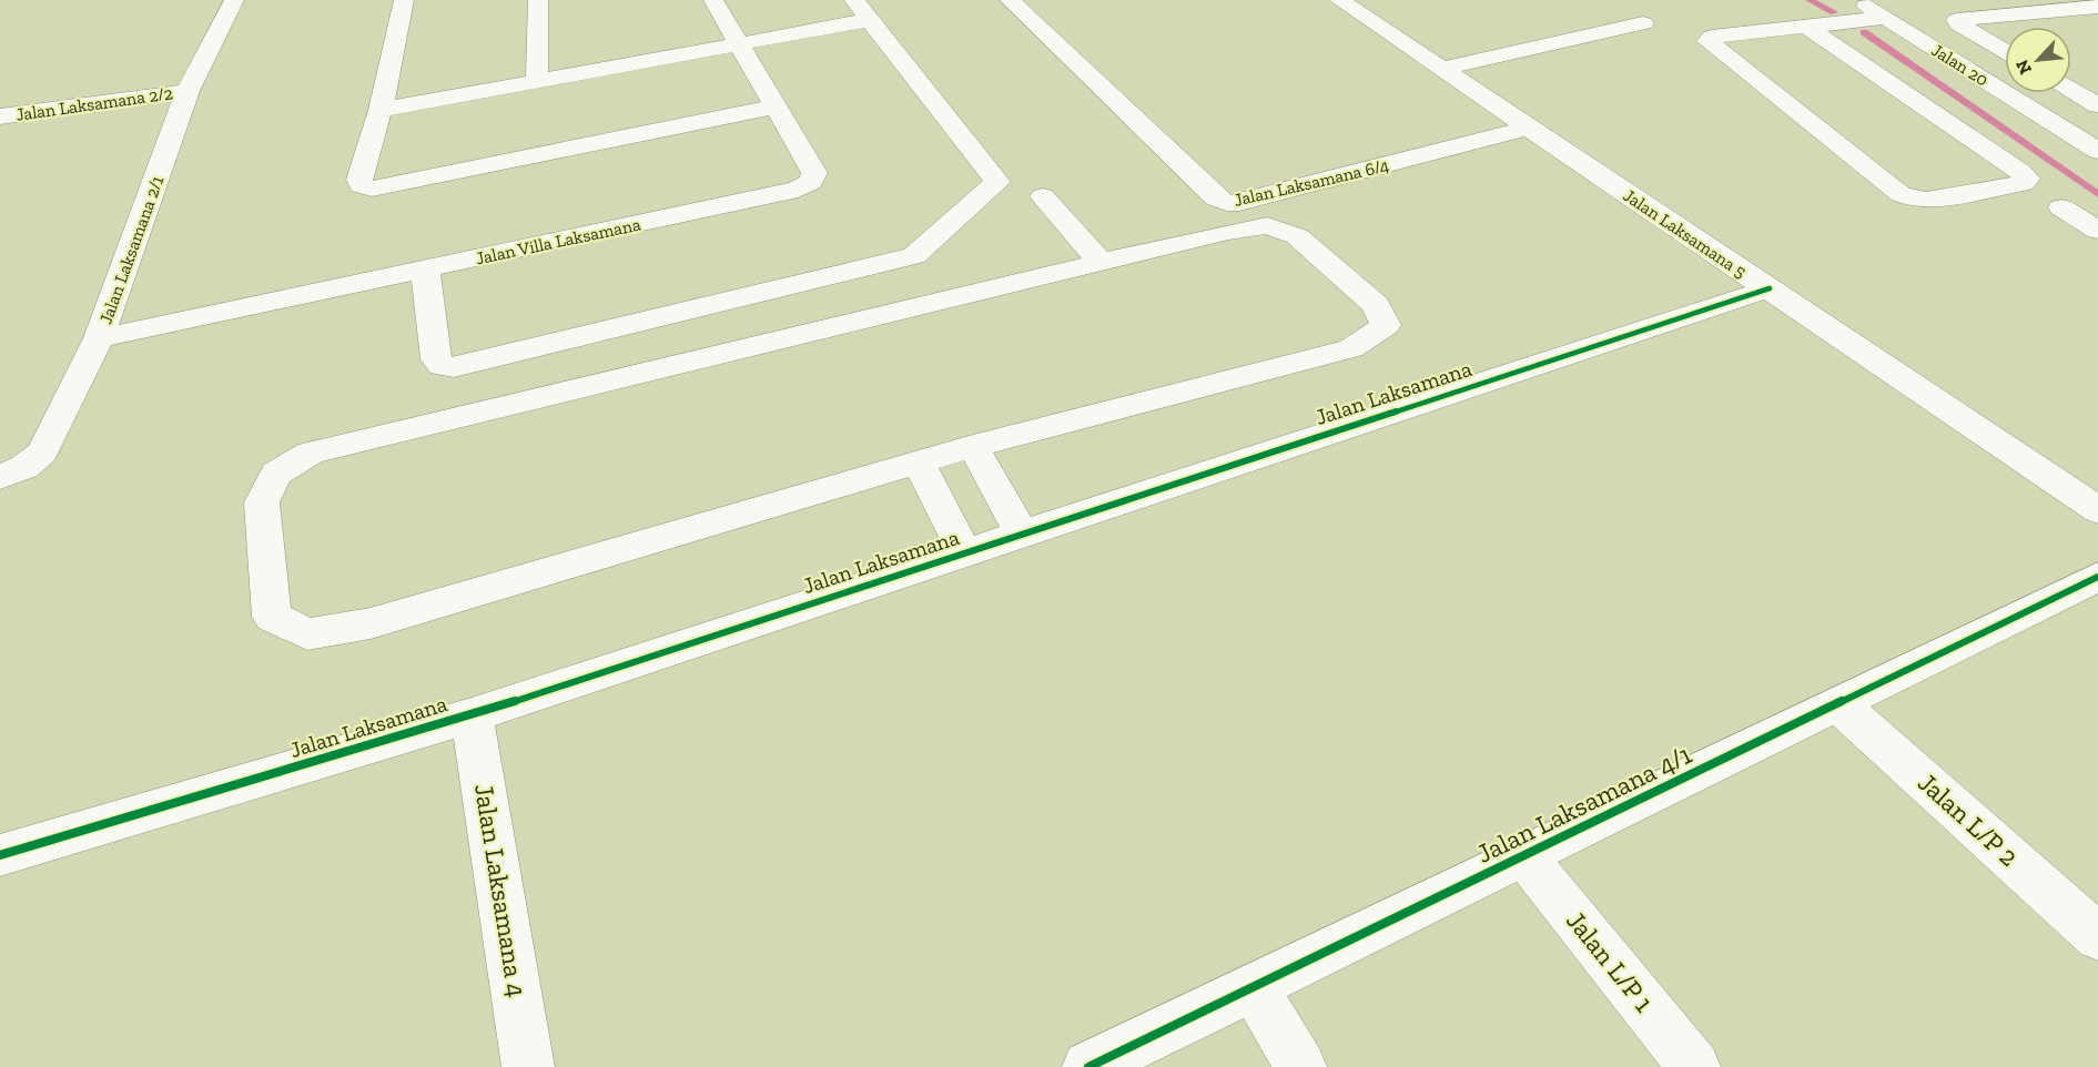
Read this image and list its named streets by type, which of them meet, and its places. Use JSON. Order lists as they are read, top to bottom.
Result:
{
  "streets": {
    "street": [
      "Jalan 20",
      "Jalan Laksamana 2/2",
      "Jalan Laksamana 6/4",
      "Jalan Laksamana 5",
      "Jalan Villa Laksamana",
      "Jalan Laksamana 2/1",
      "Jalan Laksamana",
      "Jalan Laksamana 4/1",
      "Jalan L/P 2",
      "Jalan Laksamana 4",
      "Jalan L/P 1"
    ]
  },
  "crossings": [
    ["Jalan Laksamana 2/2", "Jalan Laksamana 2/1"],
    ["Jalan Laksamana 6/4", "Jalan Laksamana 5"],
    ["Jalan Laksamana 5", "Jalan Laksamana"],
    ["Jalan Villa Laksamana", "Jalan Laksamana 2/1"],
    ["Jalan Laksamana", "Jalan Laksamana 4"],
    ["Jalan Laksamana 4/1", "Jalan L/P 2"],
    ["Jalan Laksamana 4/1", "Jalan L/P 1"]
  ],
  "north": "bottom left"
}
